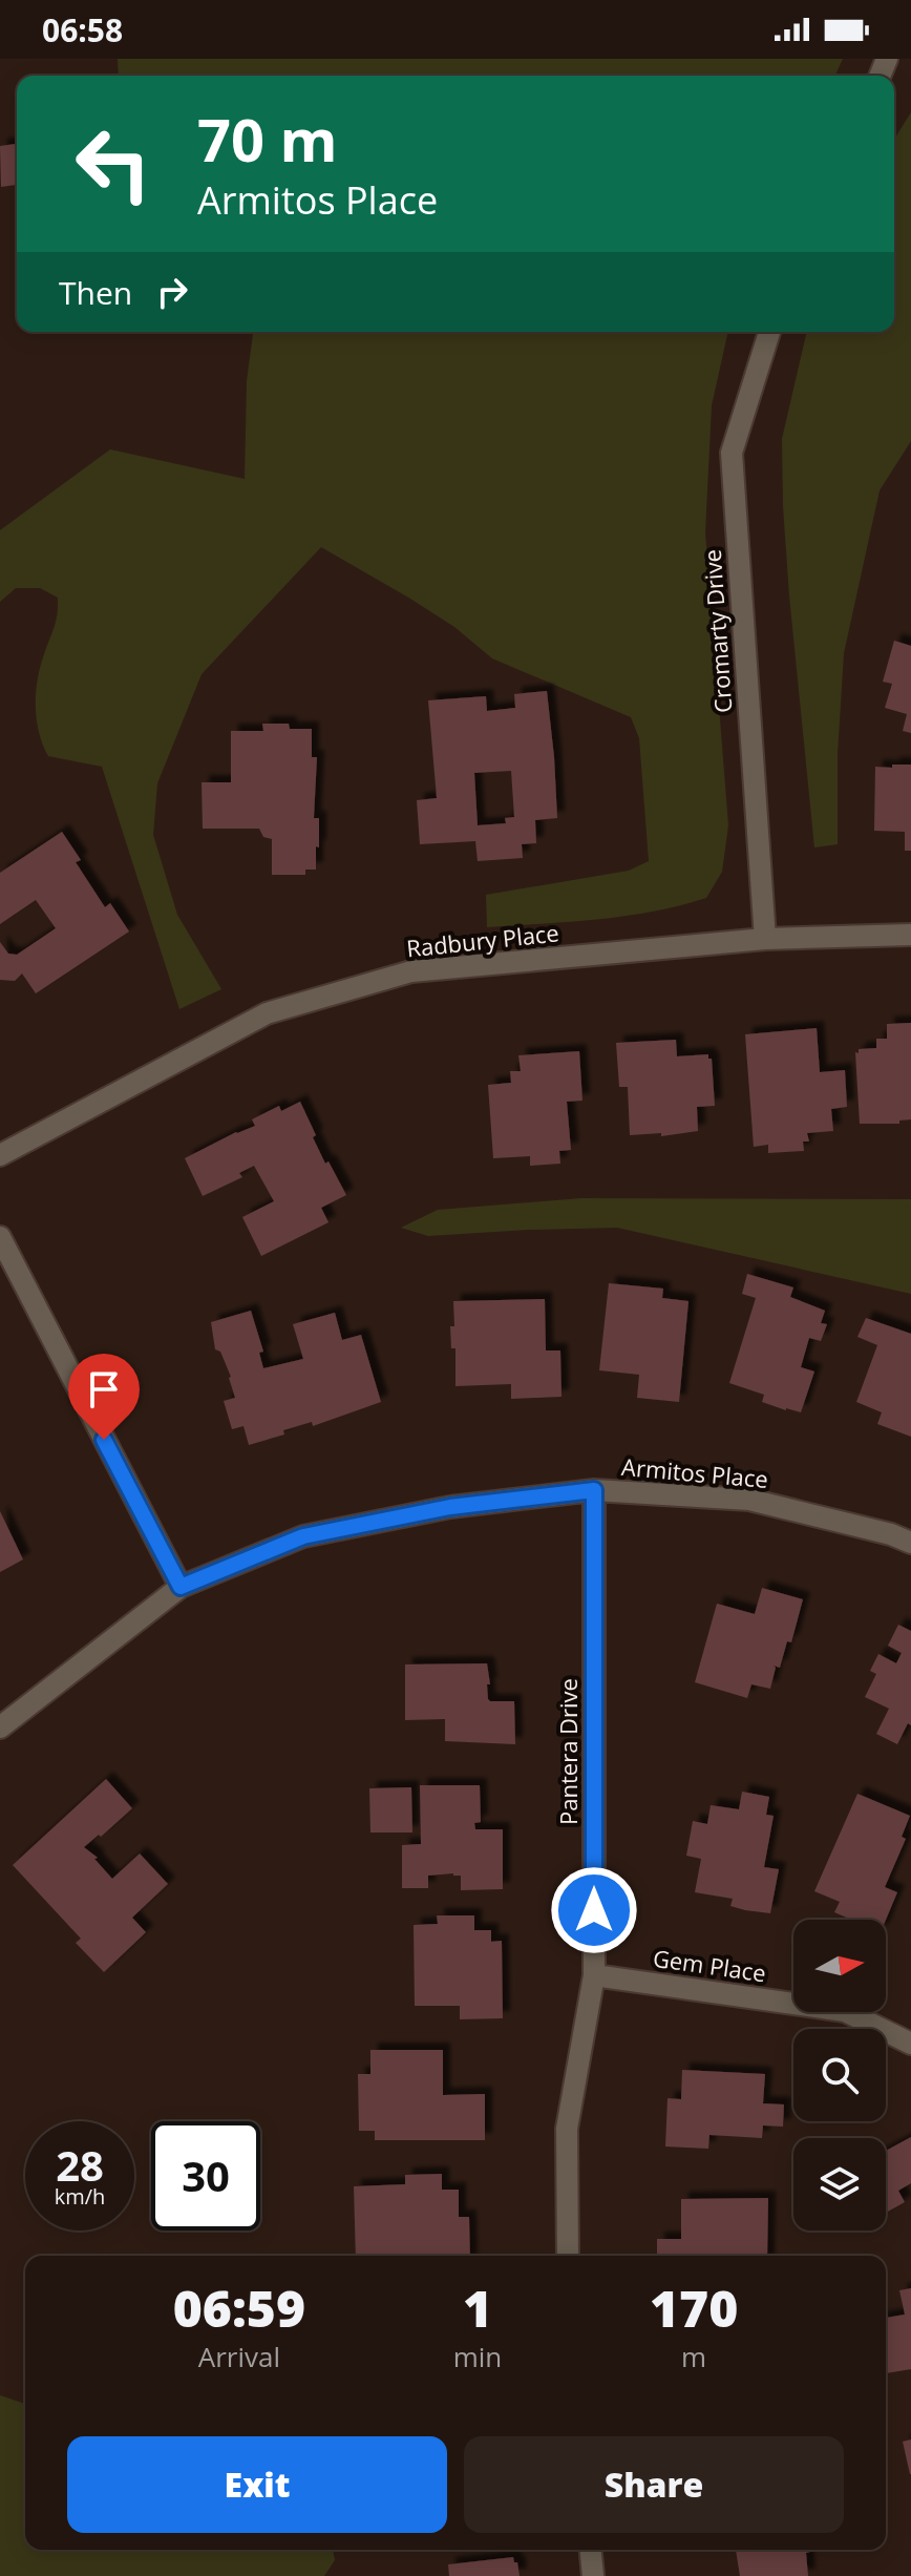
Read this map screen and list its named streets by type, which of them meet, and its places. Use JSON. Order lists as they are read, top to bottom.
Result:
{
  "streets": {
    "street": [
      "Cromarty Drive",
      "Radbury Place",
      "Armitos Place",
      "Pantera Drive",
      "Gem Place"
    ]
  },
  "crossings": [
    ["Cromarty Drive", "Radbury Place"],
    ["Armitos Place", "Pantera Drive"],
    ["Pantera Drive", "Gem Place"]
  ],
  "north": "right",
  "page": {
    "status": "06:58",
    "turn": ["70 m", "Armitos Place"],
    "then": "Then",
    "speed": "28 km/h",
    "limit": "30",
    "eta": [
      "06:59",
      "Arrival",
      "1",
      "min",
      "170",
      "m"
    ],
    "buttons": ["Exit", "Share"]
  }
}
